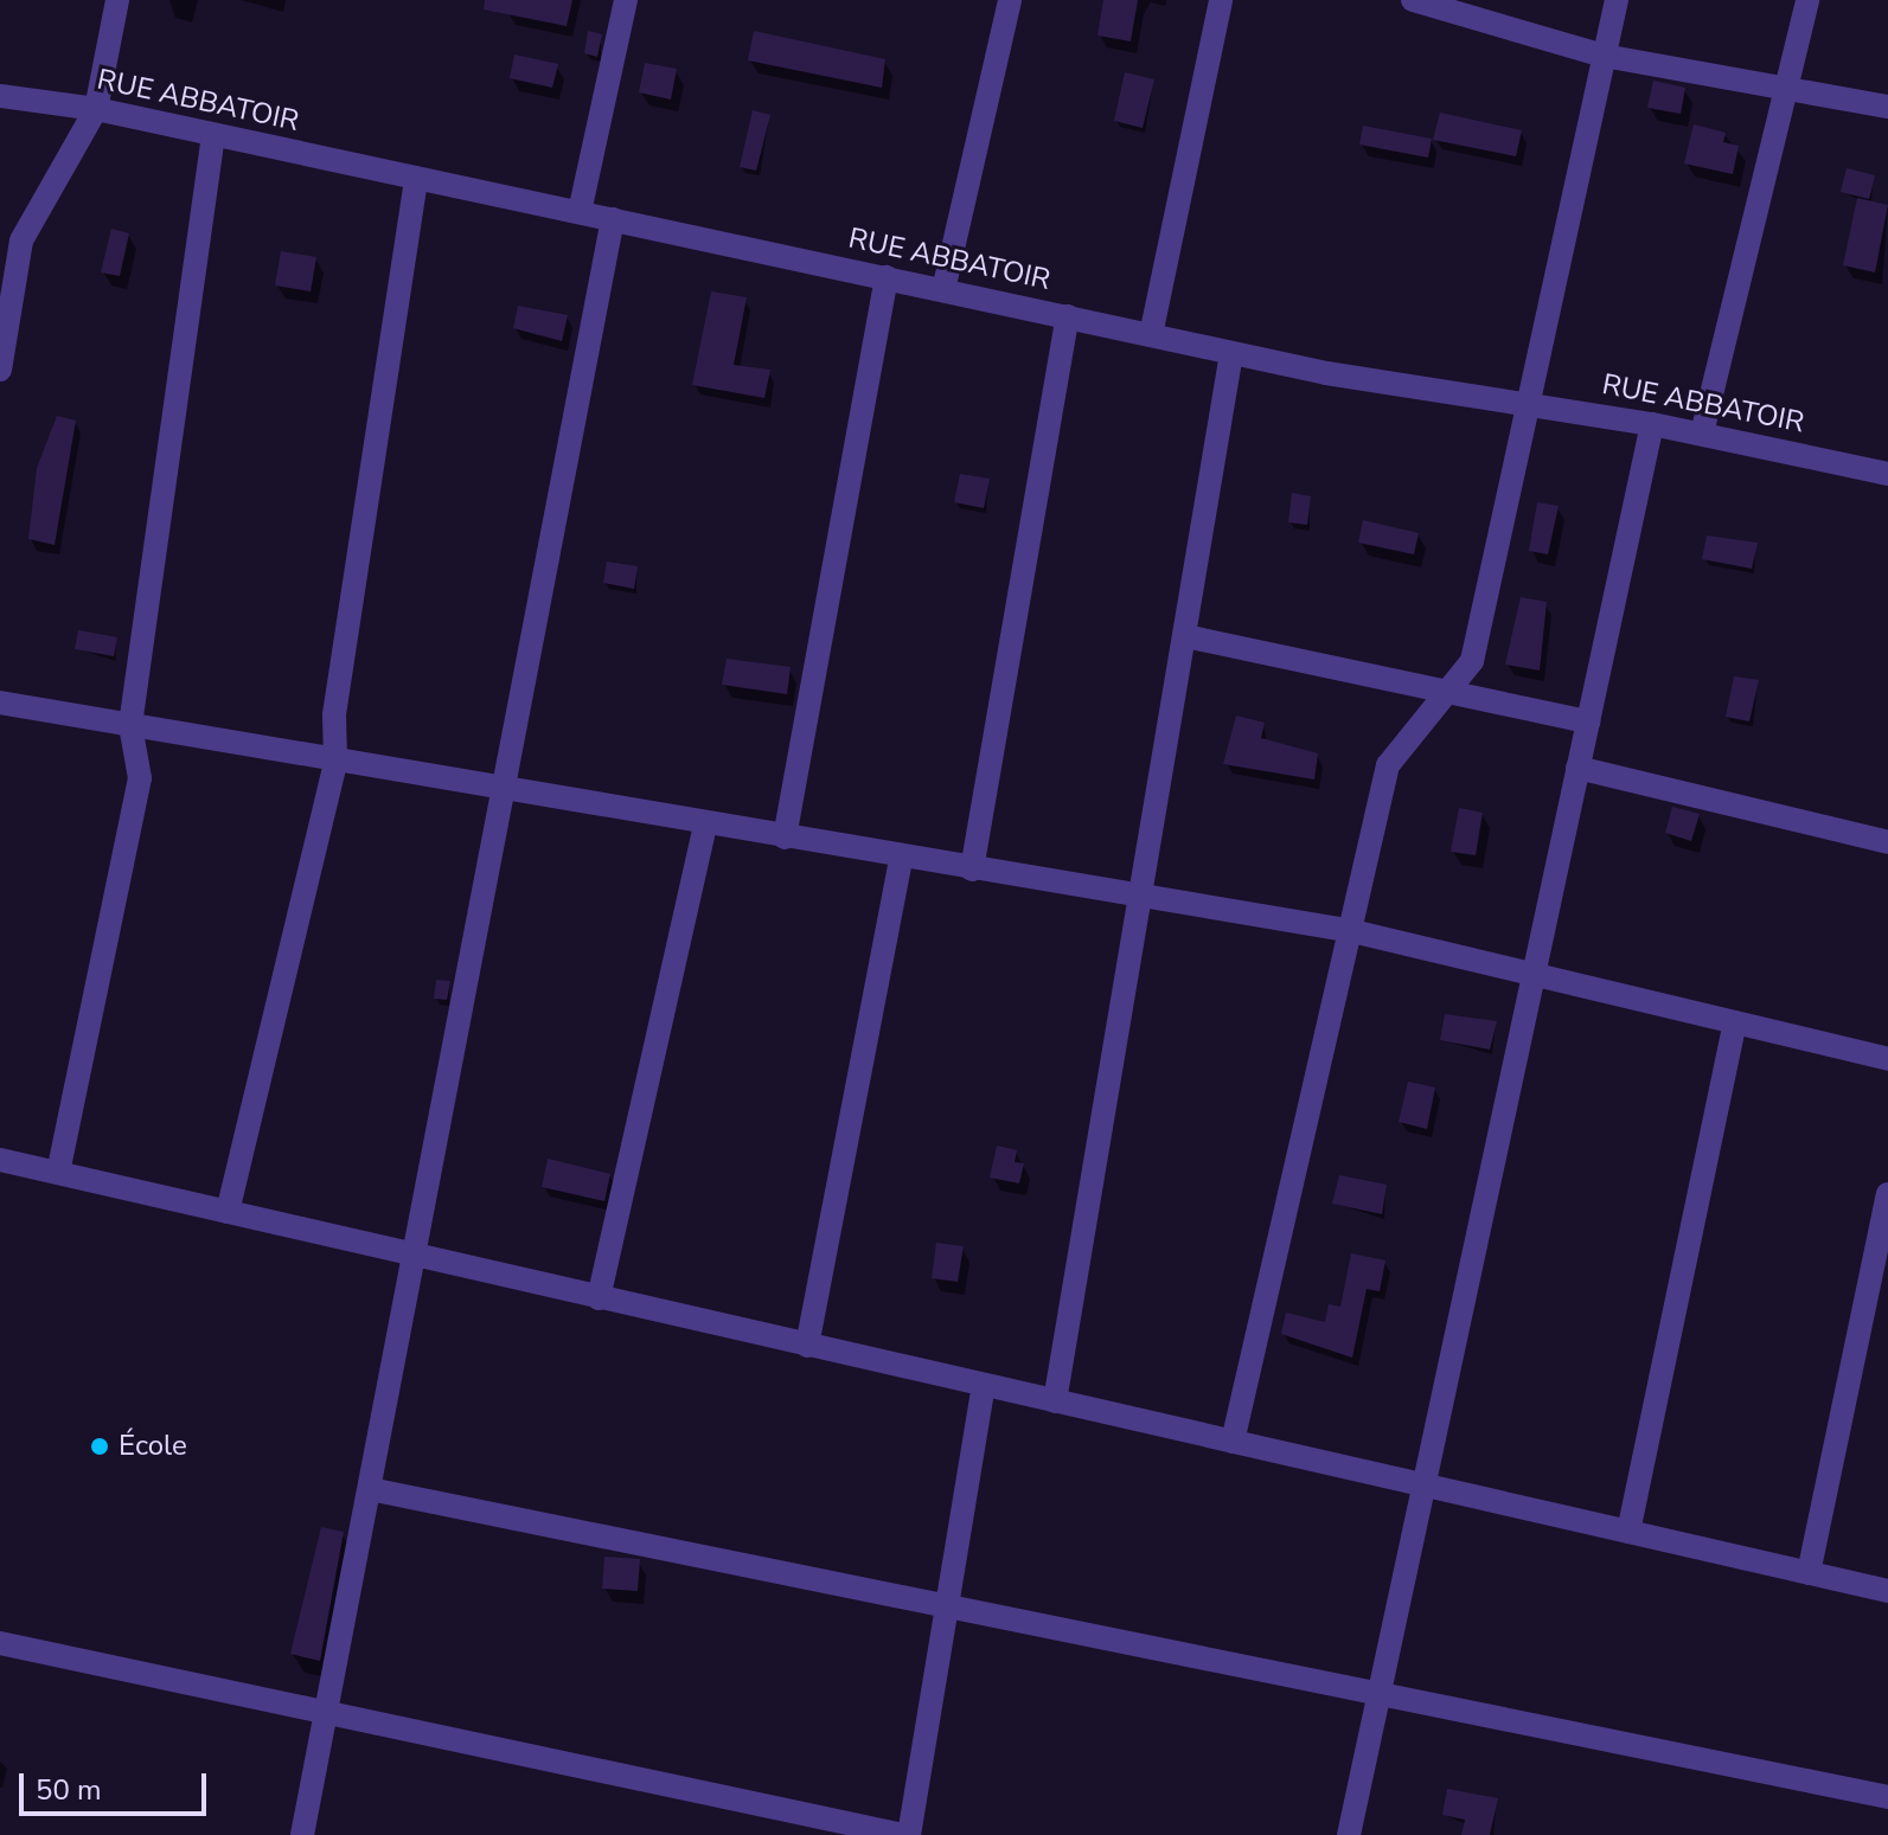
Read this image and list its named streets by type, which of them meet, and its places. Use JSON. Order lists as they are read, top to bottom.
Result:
{
  "streets": {
    "street": ["RUE ABBATOIR"]
  },
  "places": ["École"],
  "scale_bar": "50 m"
}
